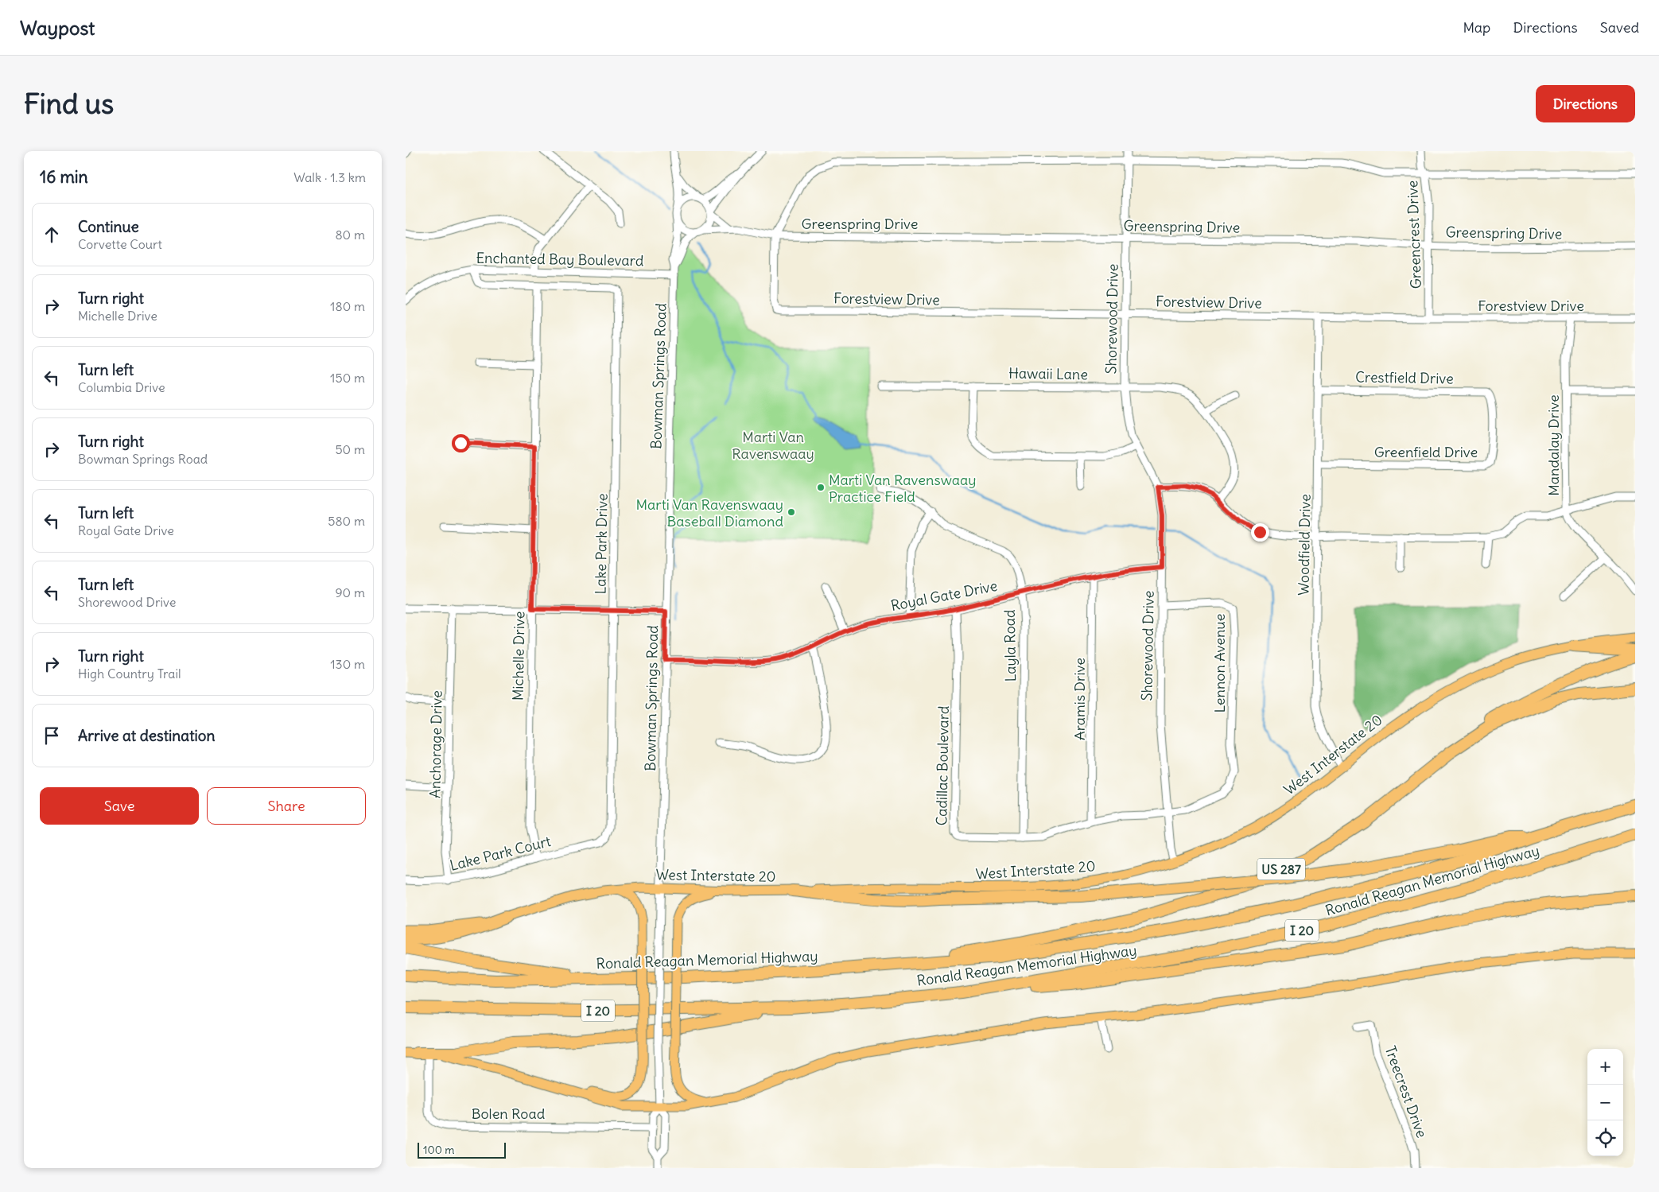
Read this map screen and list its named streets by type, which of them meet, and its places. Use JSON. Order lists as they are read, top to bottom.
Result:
{
  "streets": {
    "highway": ["US 287", "Ronald Reagan Memorial Highway", "I 20"],
    "main road": ["West Interstate 20"],
    "street": [
      "Greenspring Drive",
      "Greencrest Drive",
      "Enchanted Bay Boulevard",
      "Forestview Drive",
      "Shorewood Drive",
      "Hawaii Lane",
      "Bowman Springs Road",
      "Crestfield Drive",
      "Mandalay Drive",
      "Greenfield Drive",
      "Lake Park Drive",
      "Woodfield Drive",
      "Royal Gate Drive",
      "Layla Road",
      "Michelle Drive",
      "Lennon Avenue",
      "Aramis Drive",
      "Anchorage Drive",
      "Cadillac Boulevard",
      "Lake Park Court",
      "Treecrest Drive",
      "Bolen Road"
    ]
  },
  "crossings": [
    ["Greenspring Drive", "Greencrest Drive"],
    ["Greenspring Drive", "Forestview Drive"],
    ["Greenspring Drive", "Shorewood Drive"],
    ["Greenspring Drive", "Bowman Springs Road"],
    ["Greencrest Drive", "Forestview Drive"],
    ["Enchanted Bay Boulevard", "Bowman Springs Road"],
    ["Forestview Drive", "Shorewood Drive"],
    ["Forestview Drive", "Mandalay Drive"],
    ["Forestview Drive", "Woodfield Drive"],
    ["Shorewood Drive", "Hawaii Lane"],
    ["Shorewood Drive", "Royal Gate Drive"],
    ["Shorewood Drive", "Lennon Avenue"],
    ["Shorewood Drive", "West Interstate 20"],
    ["Shorewood Drive", "Cadillac Boulevard"],
    ["Bowman Springs Road", "Royal Gate Drive"],
    ["Bowman Springs Road", "West Interstate 20"],
    ["Crestfield Drive", "Greenfield Drive"],
    ["Crestfield Drive", "Woodfield Drive"],
    ["Greenfield Drive", "Woodfield Drive"],
    ["Lake Park Drive", "Michelle Drive"],
    ["Lake Park Drive", "Lake Park Court"],
    ["Woodfield Drive", "West Interstate 20"],
    ["Royal Gate Drive", "Layla Road"],
    ["Royal Gate Drive", "Aramis Drive"],
    ["Royal Gate Drive", "Cadillac Boulevard"],
    ["Layla Road", "Cadillac Boulevard"],
    ["Michelle Drive", "Lake Park Court"],
    ["Lennon Avenue", "Cadillac Boulevard"],
    ["Aramis Drive", "Cadillac Boulevard"],
    ["Anchorage Drive", "Lake Park Court"],
    ["US 287", "Ronald Reagan Memorial Highway"]
  ],
  "parks": ["Marti Van Ravenswaay"],
  "places": ["Marti Van Ravenswaay Practice Field", "Marti Van Ravenswaay Baseball Diamond"],
  "scale_bar": "100 m",
  "page": {
    "header": "Waypost",
    "nav": ["Map", "Directions", "Saved"],
    "buttons": [
      "Directions",
      ["Save", "Share"]
    ],
    "title": "Find us",
    "heading": ["16 min", "Walk · 1.3 km"],
    "list": [
      ["Continue", "Corvette Court", "80 m"],
      ["Turn right", "Michelle Drive", "180 m"],
      ["Turn left", "Columbia Drive", "150 m"],
      ["Turn right", "Bowman Springs Road", "50 m"],
      ["Turn left", "Royal Gate Drive", "580 m"],
      ["Turn left", "Shorewood Drive", "90 m"],
      ["Turn right", "High Country Trail", "130 m"],
      "Arrive at destination"
    ],
    "map_buttons": ["+", "−"],
    "scale": "100 m"
  }
}
